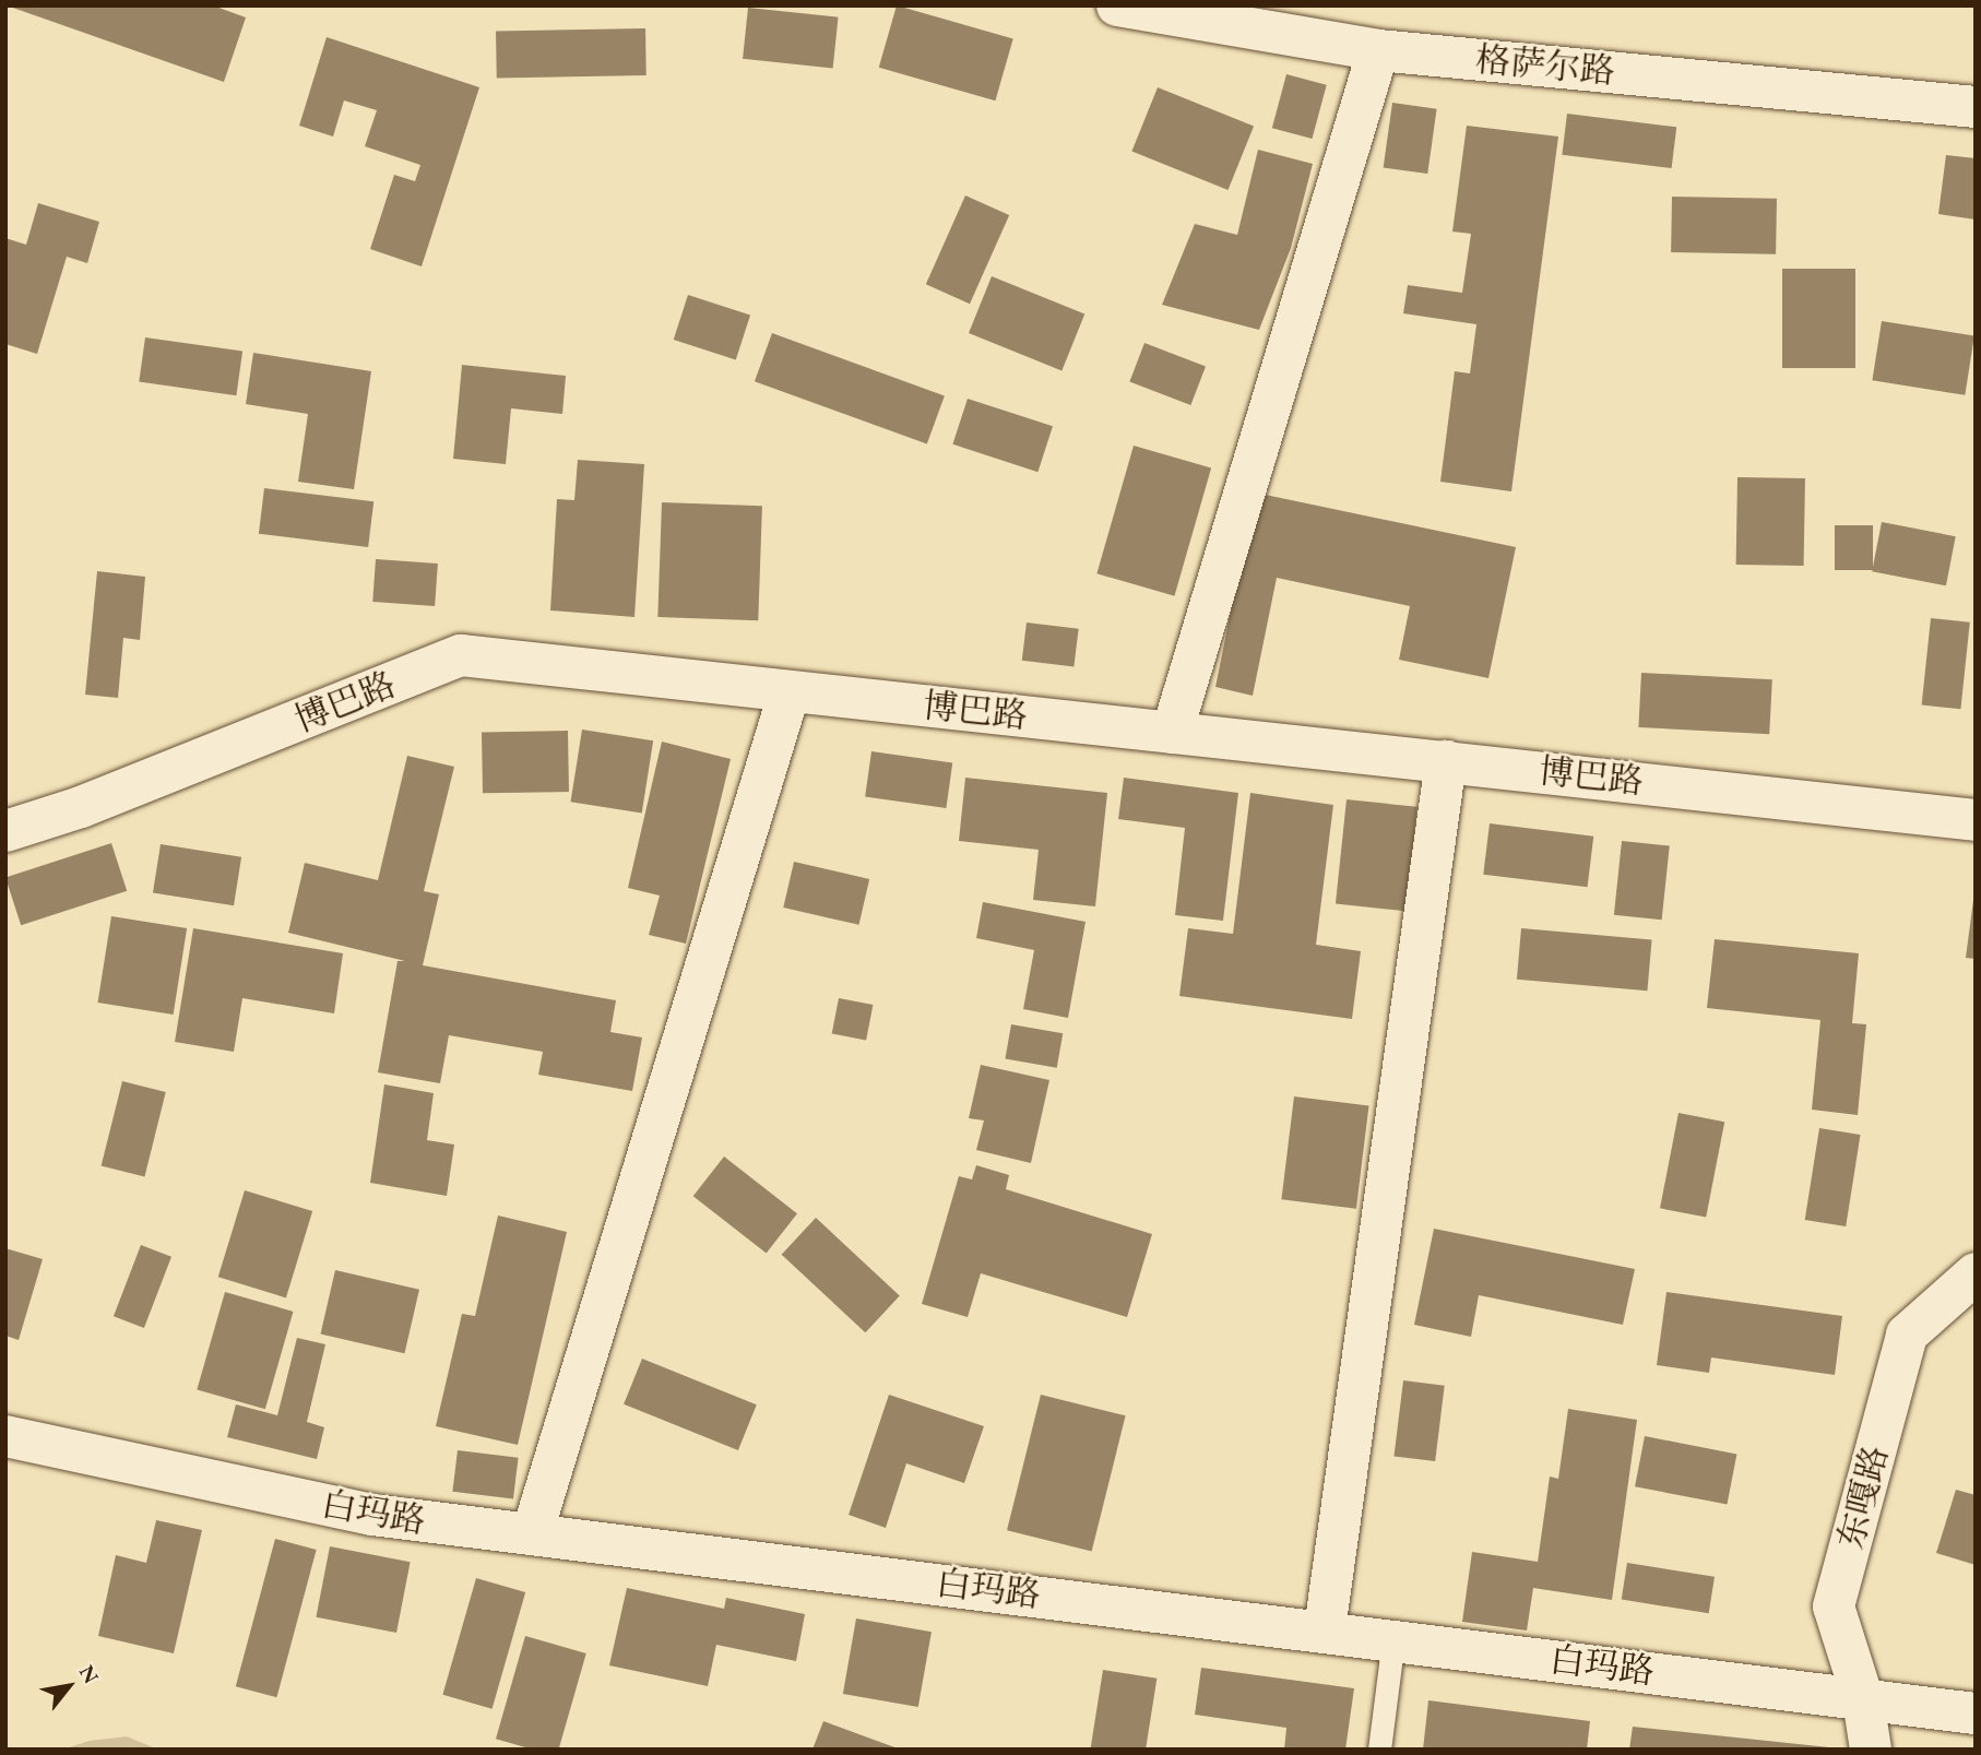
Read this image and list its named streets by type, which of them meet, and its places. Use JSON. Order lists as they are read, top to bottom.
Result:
{
  "streets": {
    "street": [
      "格萨尔路",
      "博巴路",
      "东嘎路",
      "白玛路"
    ]
  },
  "crossings": [
    ["东嘎路", "白玛路"]
  ],
  "north": "top right"
}
